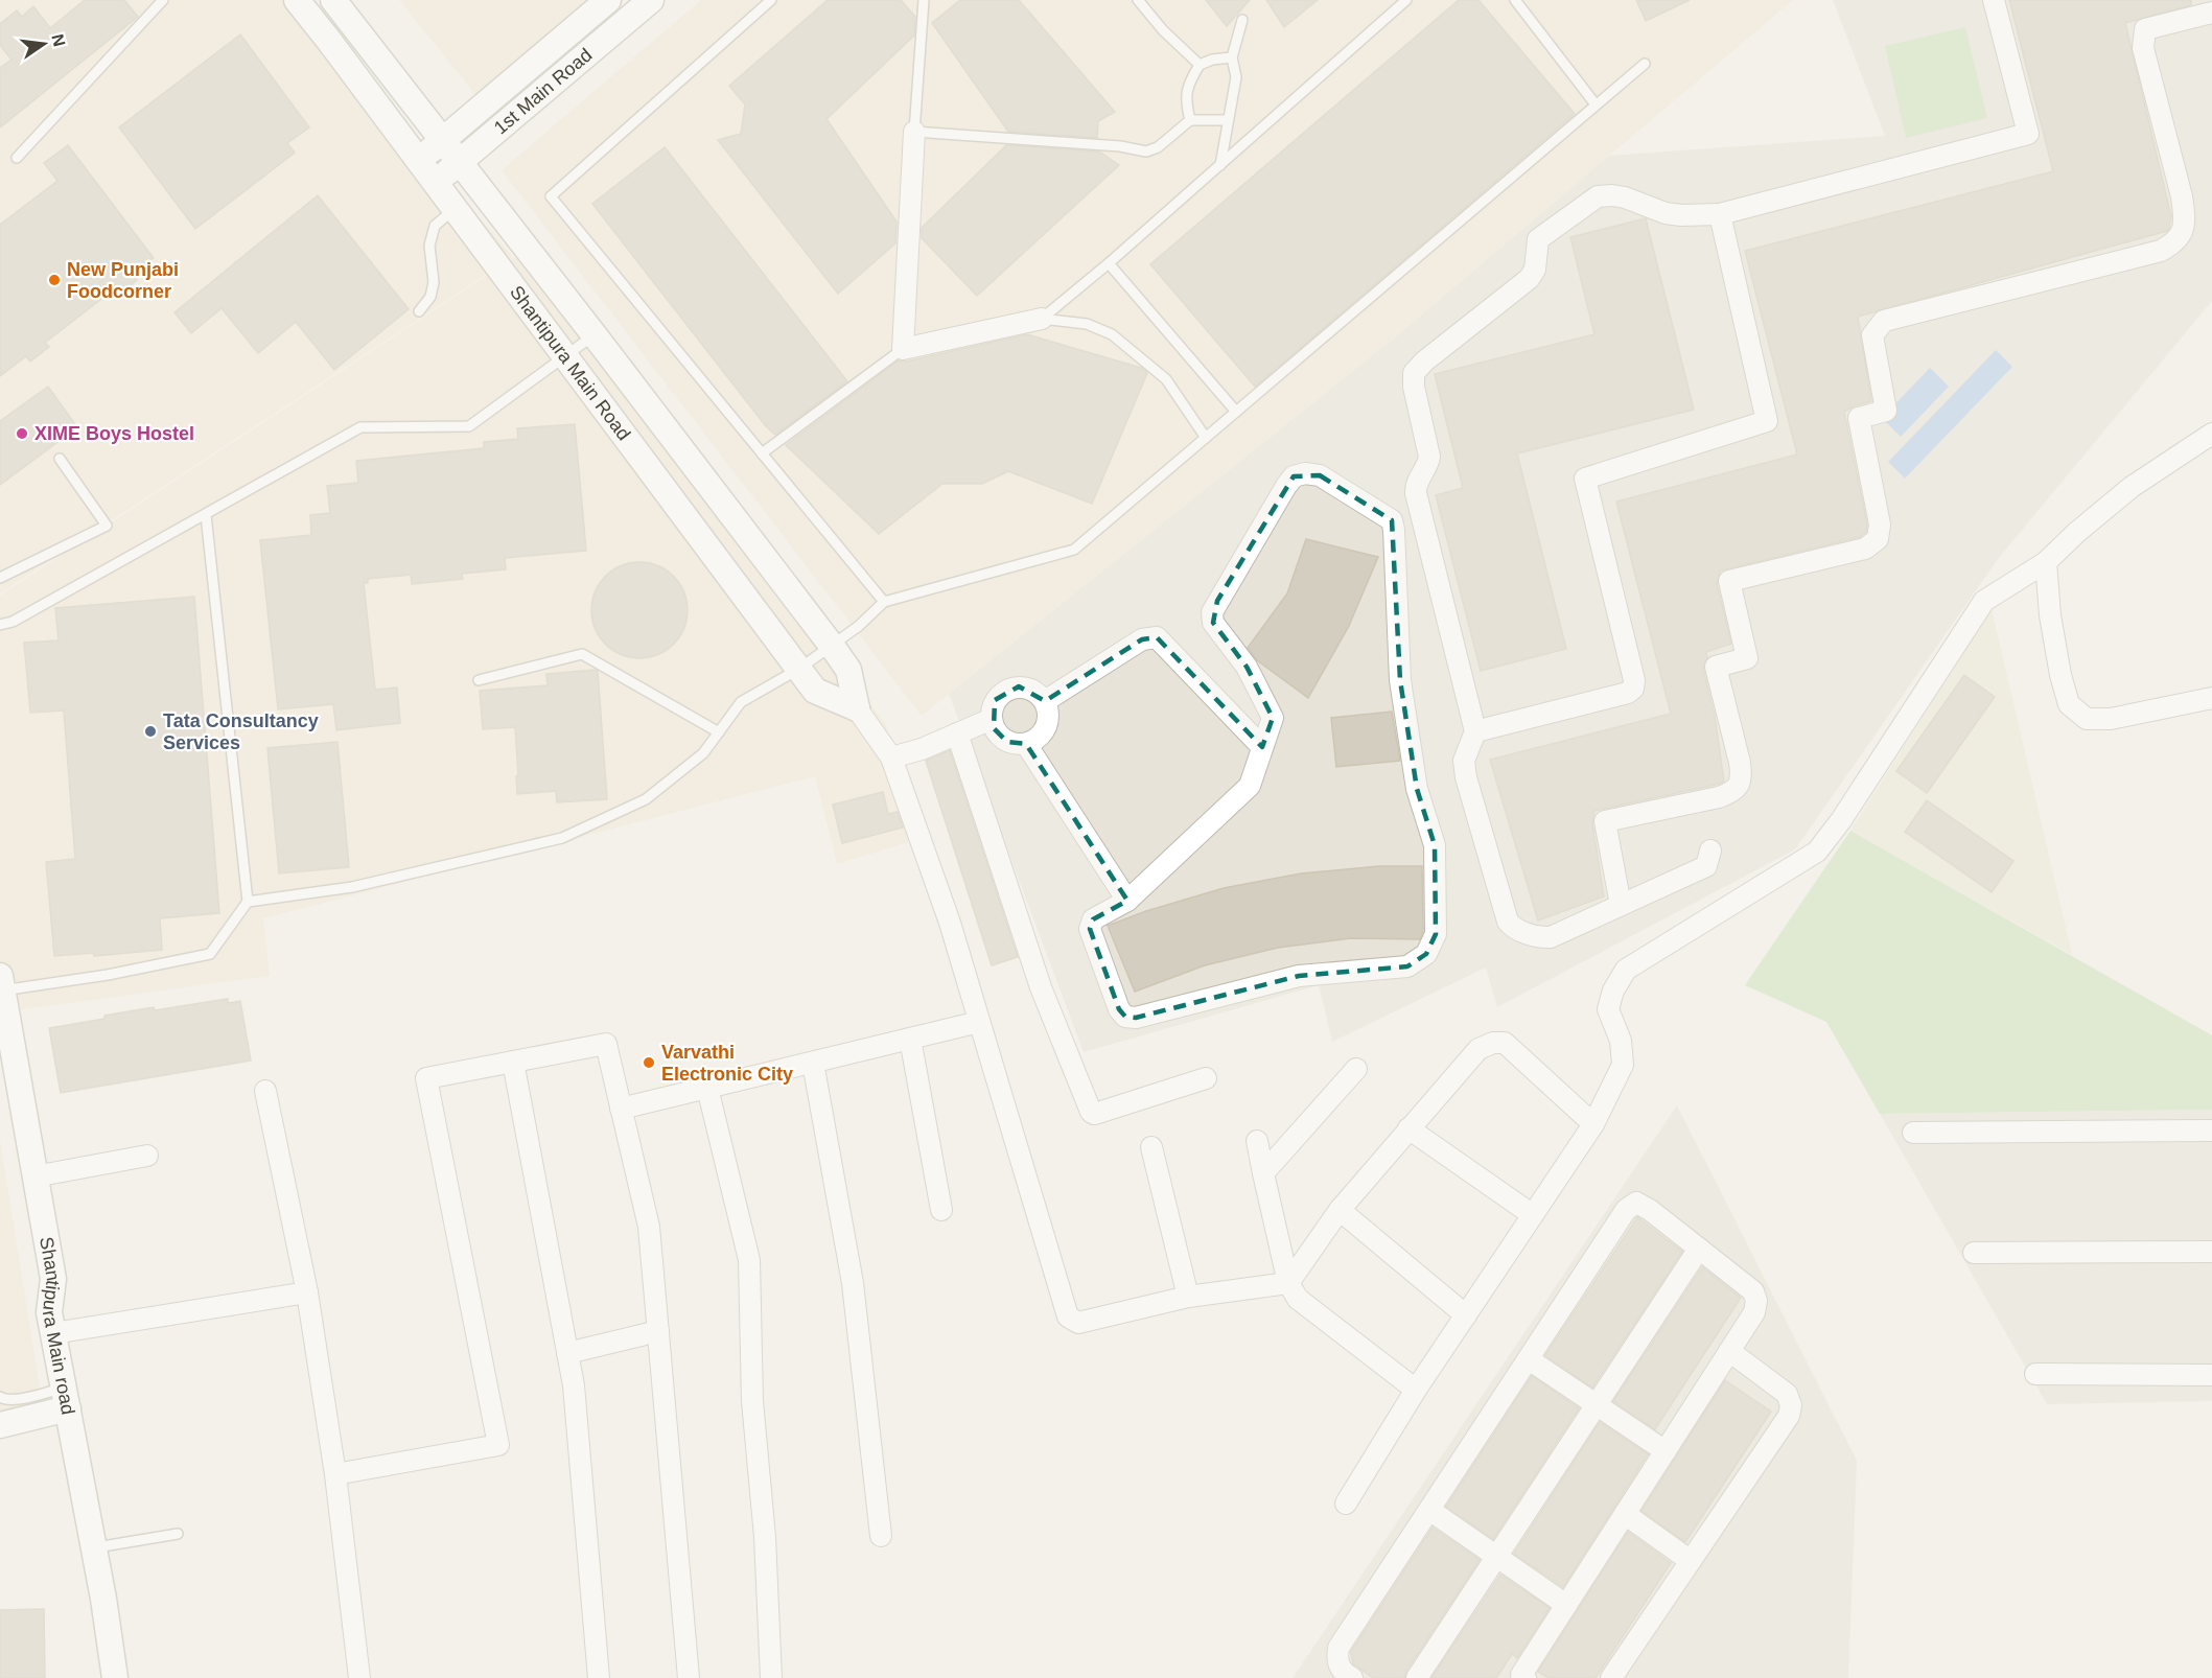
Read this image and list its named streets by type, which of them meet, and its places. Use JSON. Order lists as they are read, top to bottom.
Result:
{
  "streets": {
    "street": ["1st Main Road", "Shantipura Main Road", "Shantipura Main road"]
  },
  "crossings": [
    ["1st Main Road", "Shantipura Main Road"],
    ["Shantipura Main Road", "Shantipura Main road"]
  ],
  "places": [
    "New Punjabi Foodcorner",
    "XIME Boys Hostel",
    "Tata Consultancy Services",
    "Varvathi Electronic City"
  ],
  "north": "right"
}
